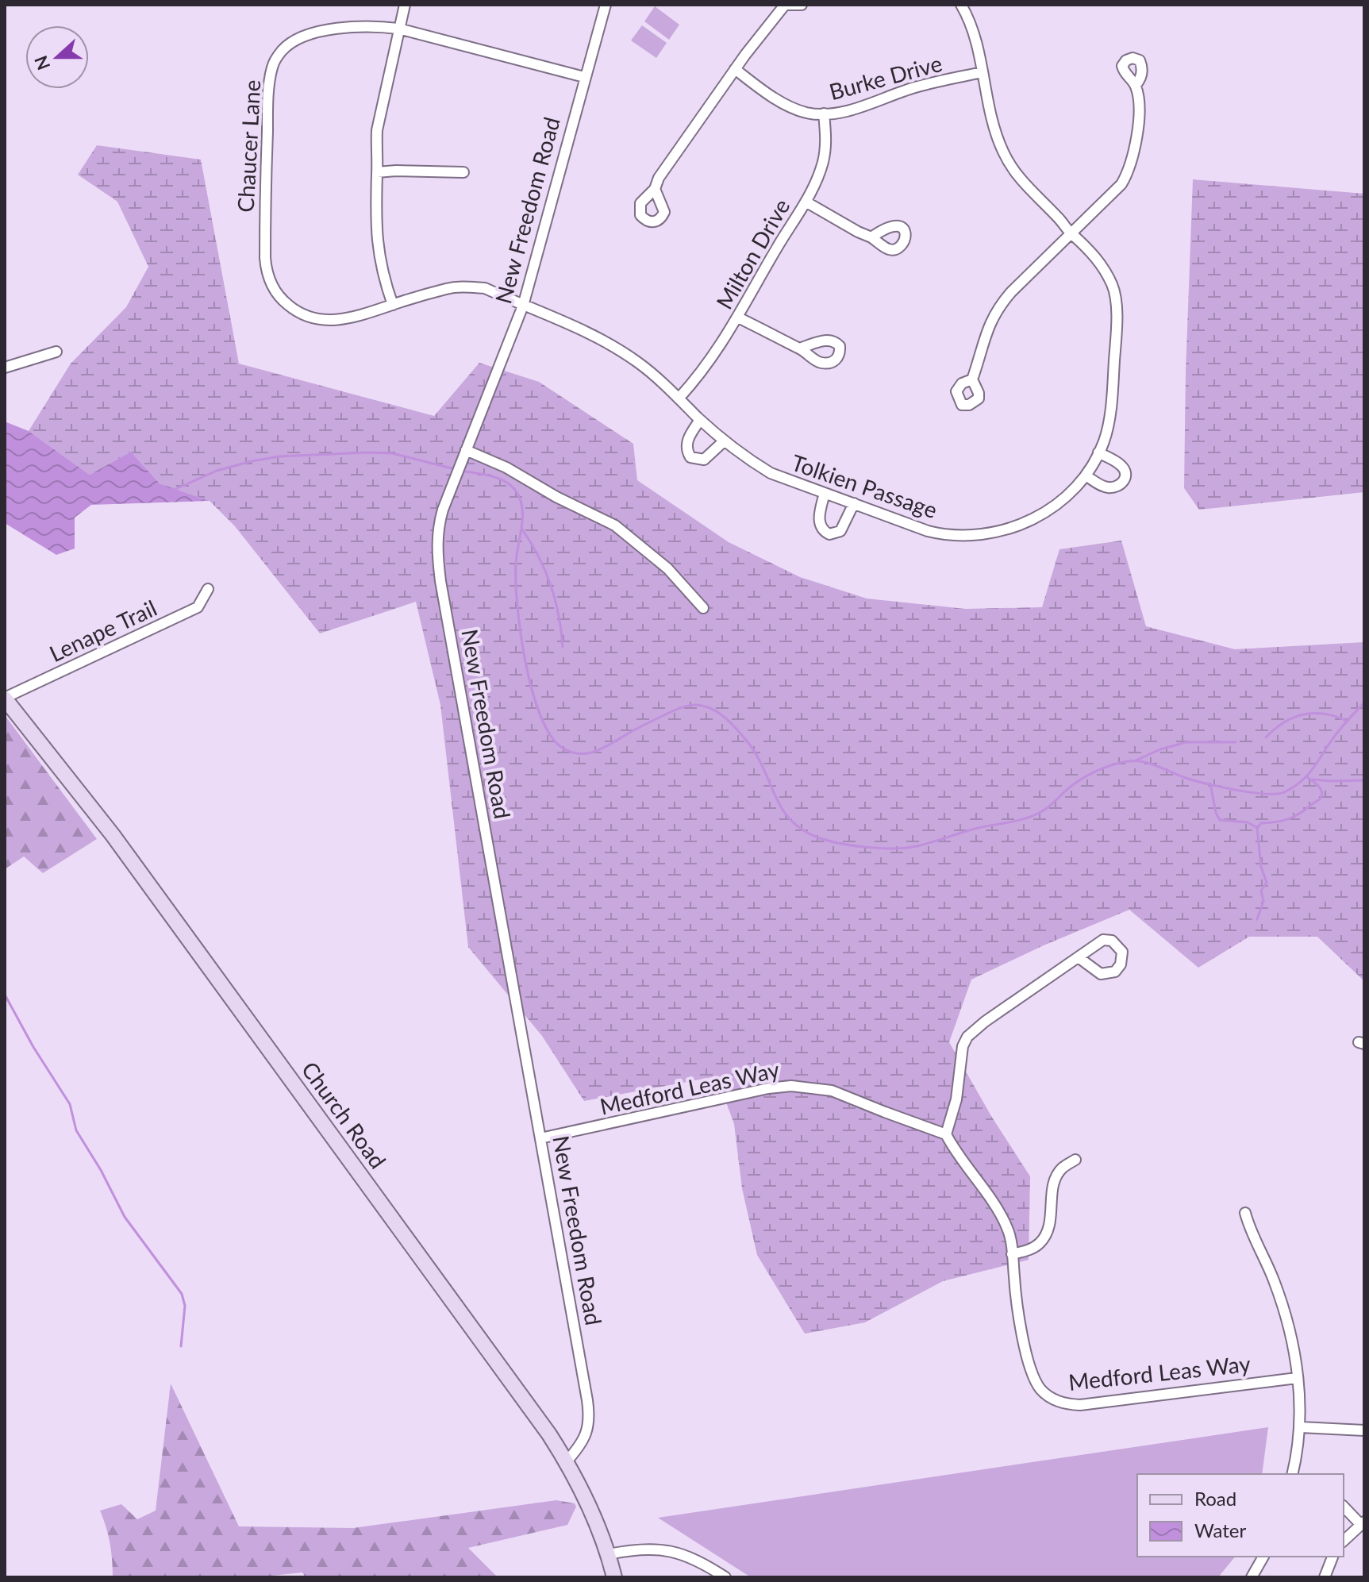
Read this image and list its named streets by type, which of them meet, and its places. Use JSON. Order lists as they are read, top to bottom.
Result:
{
  "streets": {
    "main road": ["Church Road"],
    "street": [
      "Burke Drive",
      "Chaucer Lane",
      "New Freedom Road",
      "Milton Drive",
      "Tolkien Passage",
      "Lenape Trail",
      "Medford Leas Way"
    ]
  },
  "crossings": [
    ["Burke Drive", "Milton Drive"],
    ["Burke Drive", "Tolkien Passage"],
    ["Chaucer Lane", "New Freedom Road"],
    ["Chaucer Lane", "Tolkien Passage"],
    ["New Freedom Road", "Tolkien Passage"],
    ["New Freedom Road", "Medford Leas Way"],
    ["New Freedom Road", "Church Road"],
    ["Milton Drive", "Tolkien Passage"],
    ["Lenape Trail", "Church Road"]
  ],
  "legend": ["Road", "Water"],
  "north": "left"
}
